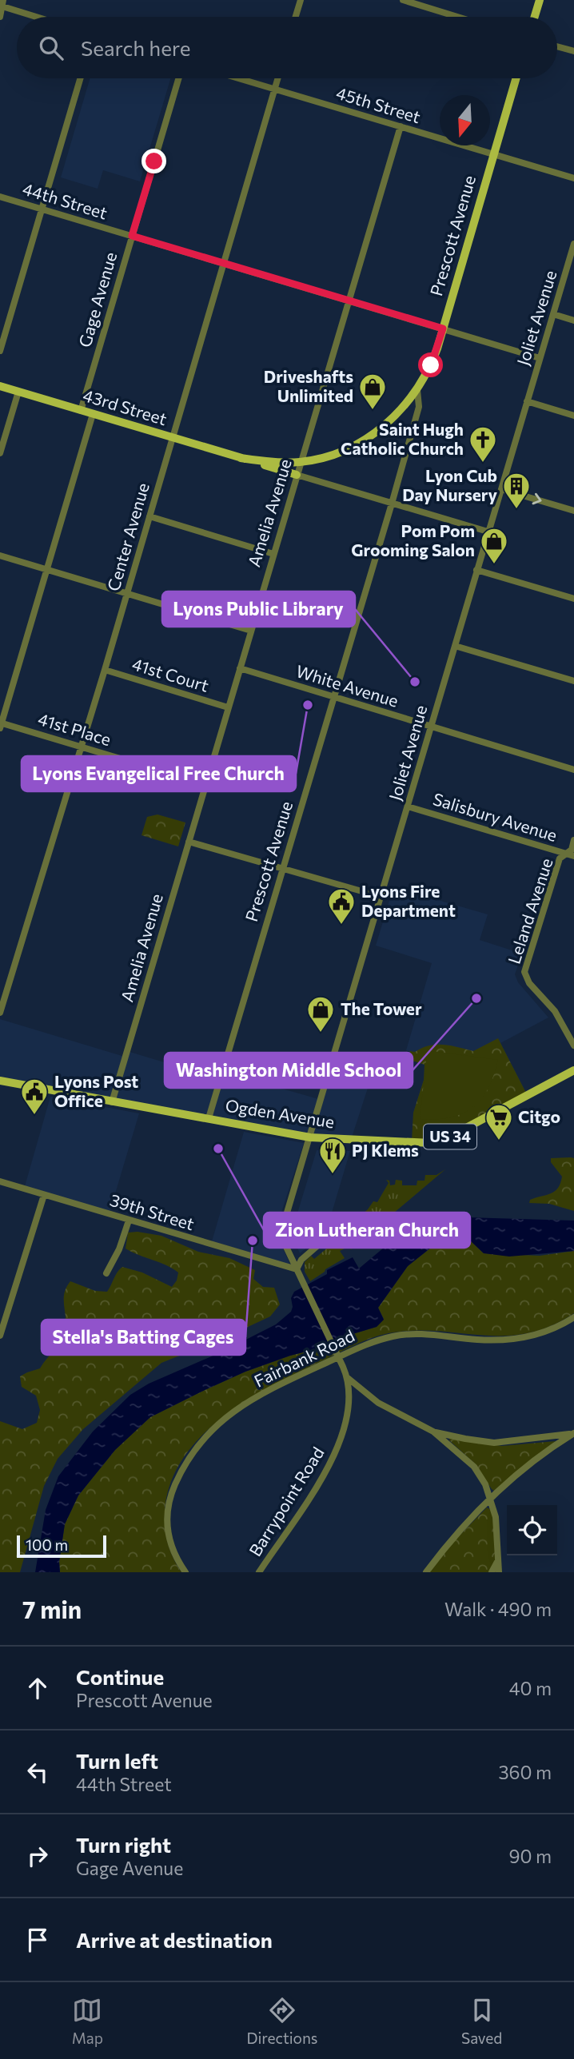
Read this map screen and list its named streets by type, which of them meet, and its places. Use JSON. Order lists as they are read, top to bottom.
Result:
{
  "streets": {
    "main road": [
      "Prescott Avenue",
      "43rd Street",
      "Ogden Avenue",
      "US 34"
    ],
    "street": [
      "45th Street",
      "44th Street",
      "Gage Avenue",
      "Joliet Avenue",
      "Amelia Avenue",
      "Center Avenue",
      "41st Court",
      "White Avenue",
      "41st Place",
      "Salisbury Avenue",
      "Leland Avenue",
      "39th Street",
      "Fairbank Road",
      "Barrypoint Road"
    ]
  },
  "crossings": [
    ["45th Street", "Prescott Avenue"],
    ["45th Street", "Amelia Avenue"],
    ["45th Street", "Center Avenue"],
    ["44th Street", "Prescott Avenue"],
    ["44th Street", "Gage Avenue"],
    ["44th Street", "Joliet Avenue"],
    ["44th Street", "Amelia Avenue"],
    ["44th Street", "Center Avenue"],
    ["Prescott Avenue", "White Avenue"],
    ["Prescott Avenue", "Ogden Avenue"],
    ["Gage Avenue", "43rd Street"],
    ["Joliet Avenue", "White Avenue"],
    ["Joliet Avenue", "Salisbury Avenue"],
    ["Joliet Avenue", "Ogden Avenue"],
    ["Joliet Avenue", "39th Street"],
    ["Joliet Avenue", "Barrypoint Road"],
    ["43rd Street", "Center Avenue"],
    ["Amelia Avenue", "41st Court"],
    ["Amelia Avenue", "White Avenue"],
    ["Amelia Avenue", "41st Place"],
    ["Amelia Avenue", "Ogden Avenue"],
    ["Center Avenue", "41st Court"],
    ["Center Avenue", "41st Place"],
    ["Salisbury Avenue", "Leland Avenue"],
    ["Fairbank Road", "Barrypoint Road"]
  ],
  "places": {
    "shop": ["Driveshafts Unlimited", "Pom Pom Grooming Salon", "The Tower"],
    "church": ["Saint Hugh Catholic Church"],
    "building": ["Lyon Cub Day Nursery"],
    "other": [
      "Lyons Public Library",
      "Lyons Evangelical Free Church",
      "Washington Middle School",
      "Zion Lutheran Church",
      "Stella's Batting Cages"
    ],
    "public building": ["Lyons Fire Department", "Lyons Post Office"],
    "supermarket": ["Citgo"],
    "restaurant": ["PJ Klems"]
  },
  "scale_bar": "100 m",
  "north": "bottom",
  "page": {
    "search": "Search here",
    "scale": "100 m",
    "heading": ["7 min", "Walk · 490 m"],
    "list": [
      ["Continue", "Prescott Avenue", "40 m"],
      ["Turn left", "44th Street", "360 m"],
      ["Turn right", "Gage Avenue", "90 m"],
      "Arrive at destination"
    ],
    "nav": ["Map", "Directions", "Saved"]
  }
}
